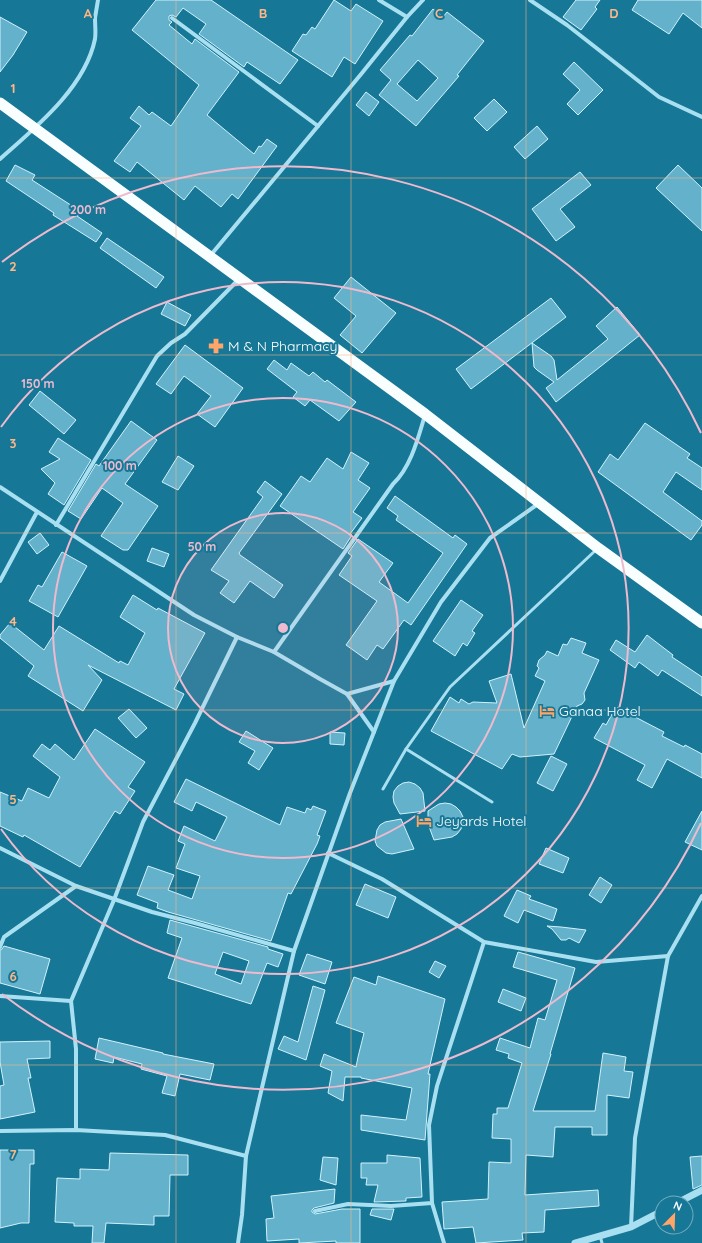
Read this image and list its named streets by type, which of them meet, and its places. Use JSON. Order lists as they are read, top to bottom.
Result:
{
  "places": {
    "pharmacy": ["M & N Pharmacy"],
    "hotel": ["Ganaa Hotel", "Jeyards Hotel"]
  },
  "north": "top right",
  "grid": {
    "columns": [
      "A",
      "B",
      "C",
      "D"
    ],
    "rows": [
      "1",
      "2",
      "3",
      "4",
      "5",
      "6",
      "7"
    ]
  },
  "rings": [
    "200 m",
    "150 m",
    "100 m",
    "50 m"
  ]
}
